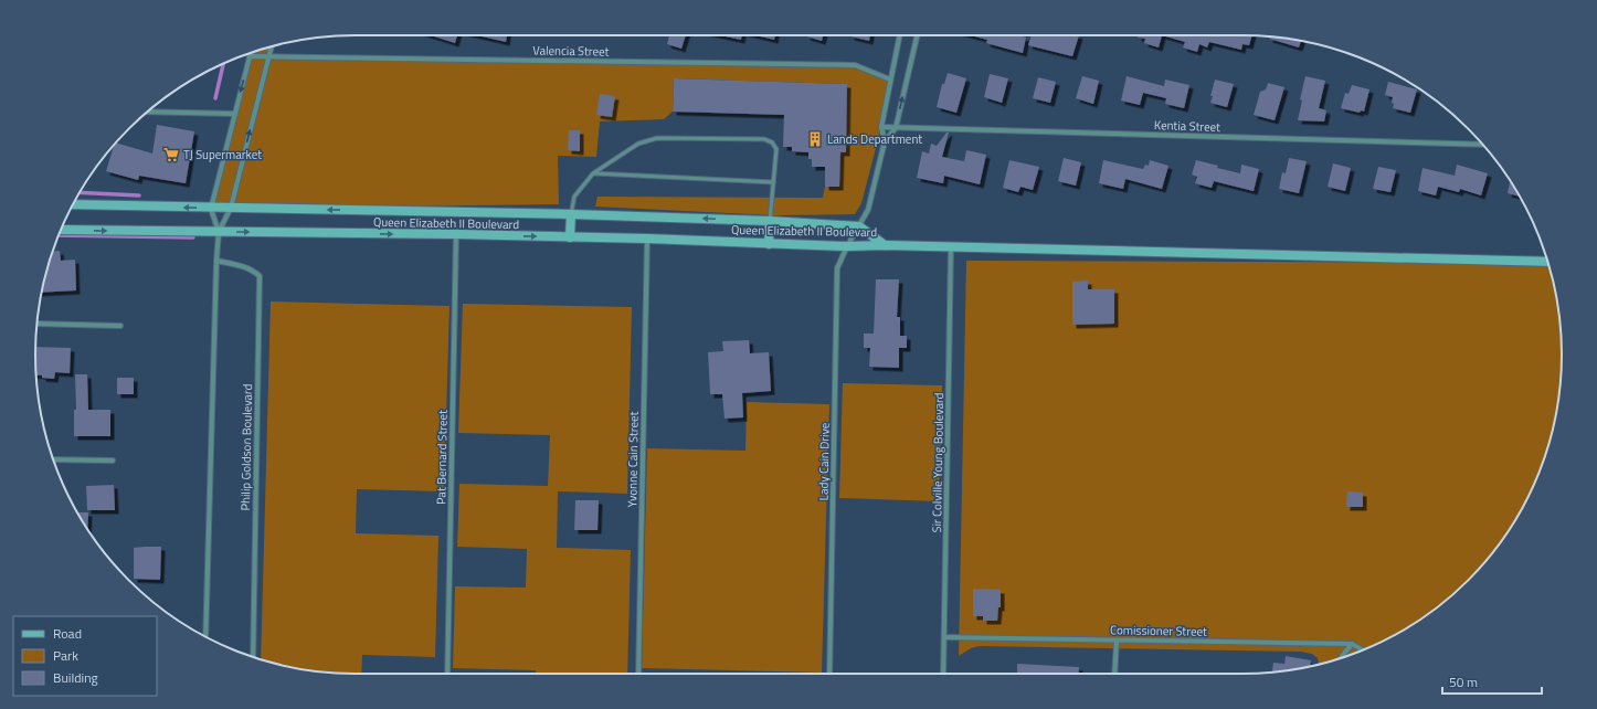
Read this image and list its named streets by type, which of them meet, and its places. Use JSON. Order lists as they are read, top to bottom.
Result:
{
  "streets": {
    "street": [
      "Valencia Street",
      "Kentia Street",
      "Queen Elizabeth II Boulevard",
      "Philip Goldson Boulevard",
      "Pat Bernard Street",
      "Yvonne Cain Street",
      "Lady Cain Drive",
      "Sir Colville Young Boulevard",
      "Comissioner Street"
    ]
  },
  "crossings": [
    ["Queen Elizabeth II Boulevard", "Pat Bernard Street"],
    ["Queen Elizabeth II Boulevard", "Yvonne Cain Street"],
    ["Queen Elizabeth II Boulevard", "Lady Cain Drive"],
    ["Sir Colville Young Boulevard", "Comissioner Street"]
  ],
  "places": {
    "building": ["Lands Department"],
    "supermarket": ["TJ Supermarket"]
  },
  "legend": ["Road", "Park", "Building"],
  "scale_bar": "50 m"
}
